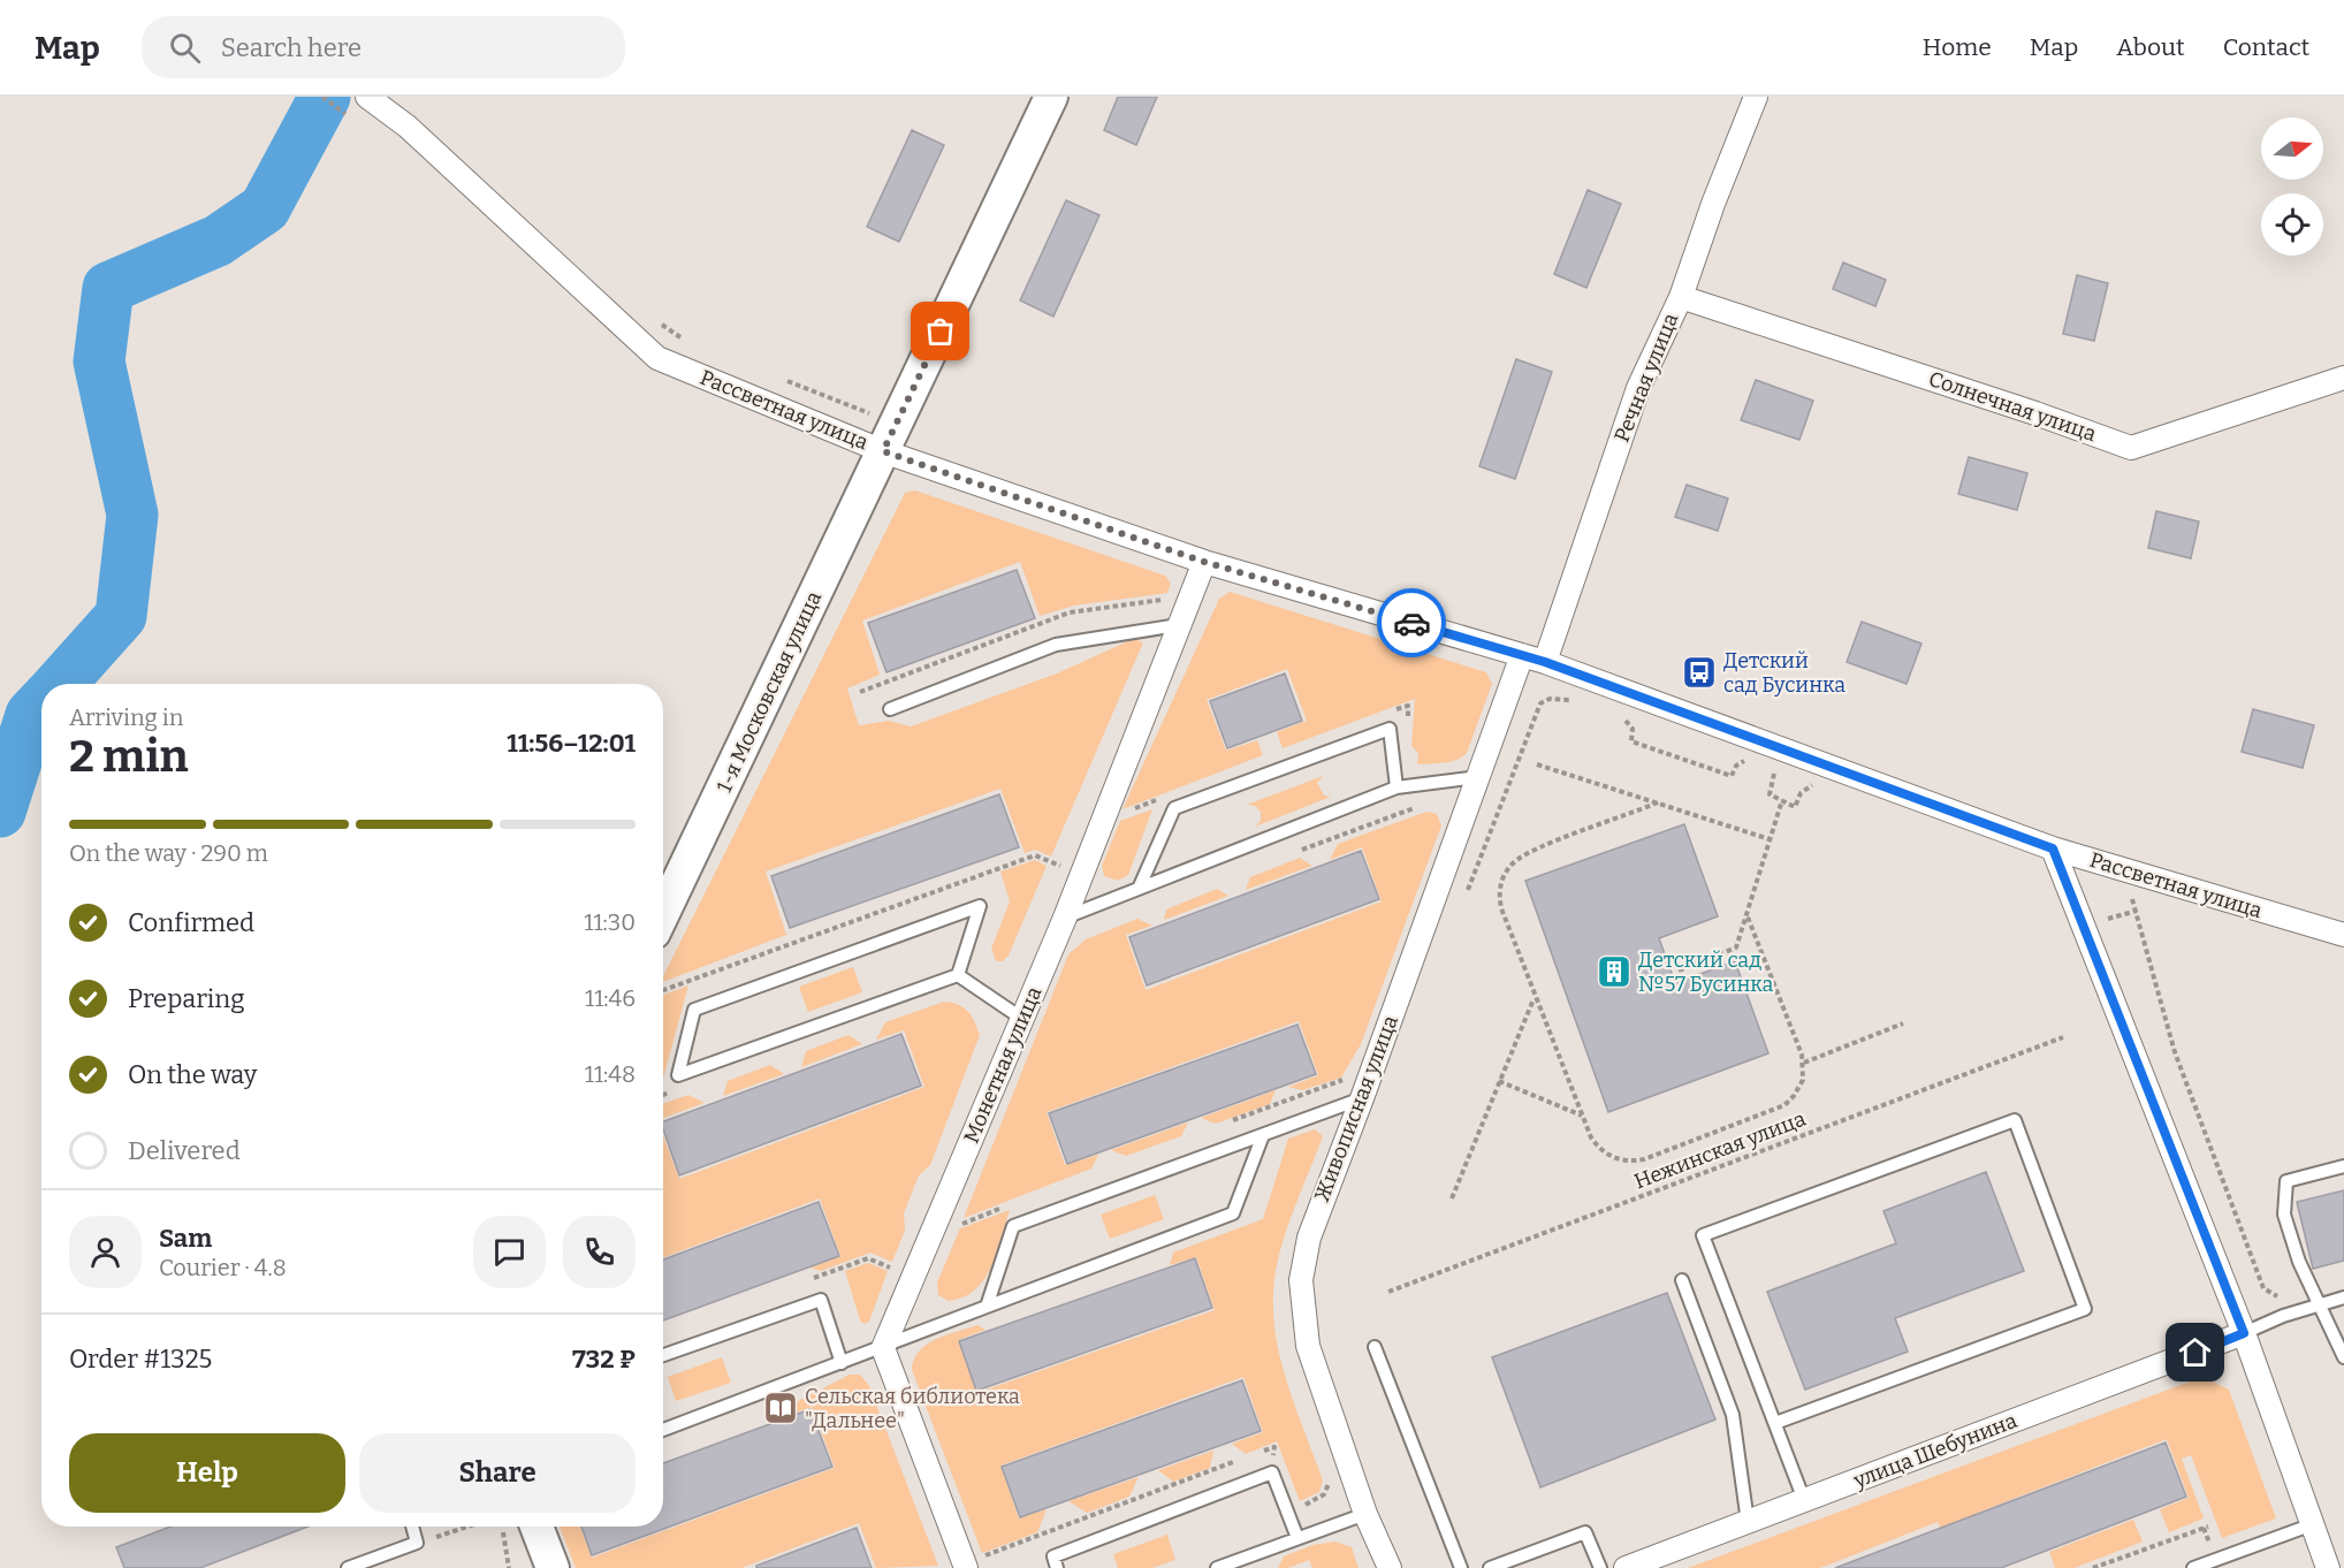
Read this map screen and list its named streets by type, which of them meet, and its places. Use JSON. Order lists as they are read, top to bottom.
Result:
{
  "streets": {
    "street": [
      "Речная улица",
      "Солнечная улица",
      "Рассветная улица",
      "1-я Московская улица",
      "Монетная улица",
      "Живописная улица",
      "улица Шебунина"
    ],
    "path": ["Нежинская улица"]
  },
  "crossings": [
    ["Речная улица", "Солнечная улица"],
    ["Речная улица", "Рассветная улица"],
    ["Рассветная улица", "1-я Московская улица"],
    ["Рассветная улица", "Монетная улица"],
    ["Рассветная улица", "Живописная улица"]
  ],
  "places": {
    "bus stop": ["Детский сад Бусинка"],
    "building": ["Детский сад №57 Бусинка"],
    "library": ["Сельская библиотека \"Дальнее\""]
  },
  "north": "right",
  "page": {
    "header": "Map",
    "search": "Search here",
    "nav": [
      "Home",
      "Map",
      "About",
      "Contact"
    ],
    "heading": ["2 min", "Arriving in", "11:56–12:01"],
    "panel": [
      "Sam",
      "Courier · 4.8",
      "Order #1325",
      "732 ₽"
    ],
    "bar": "On the way · 290 m",
    "list": [
      ["Confirmed", "11:30"],
      ["Preparing", "11:46"],
      ["On the way", "11:48"],
      "Delivered"
    ],
    "buttons": ["Help", "Share"]
  }
}
